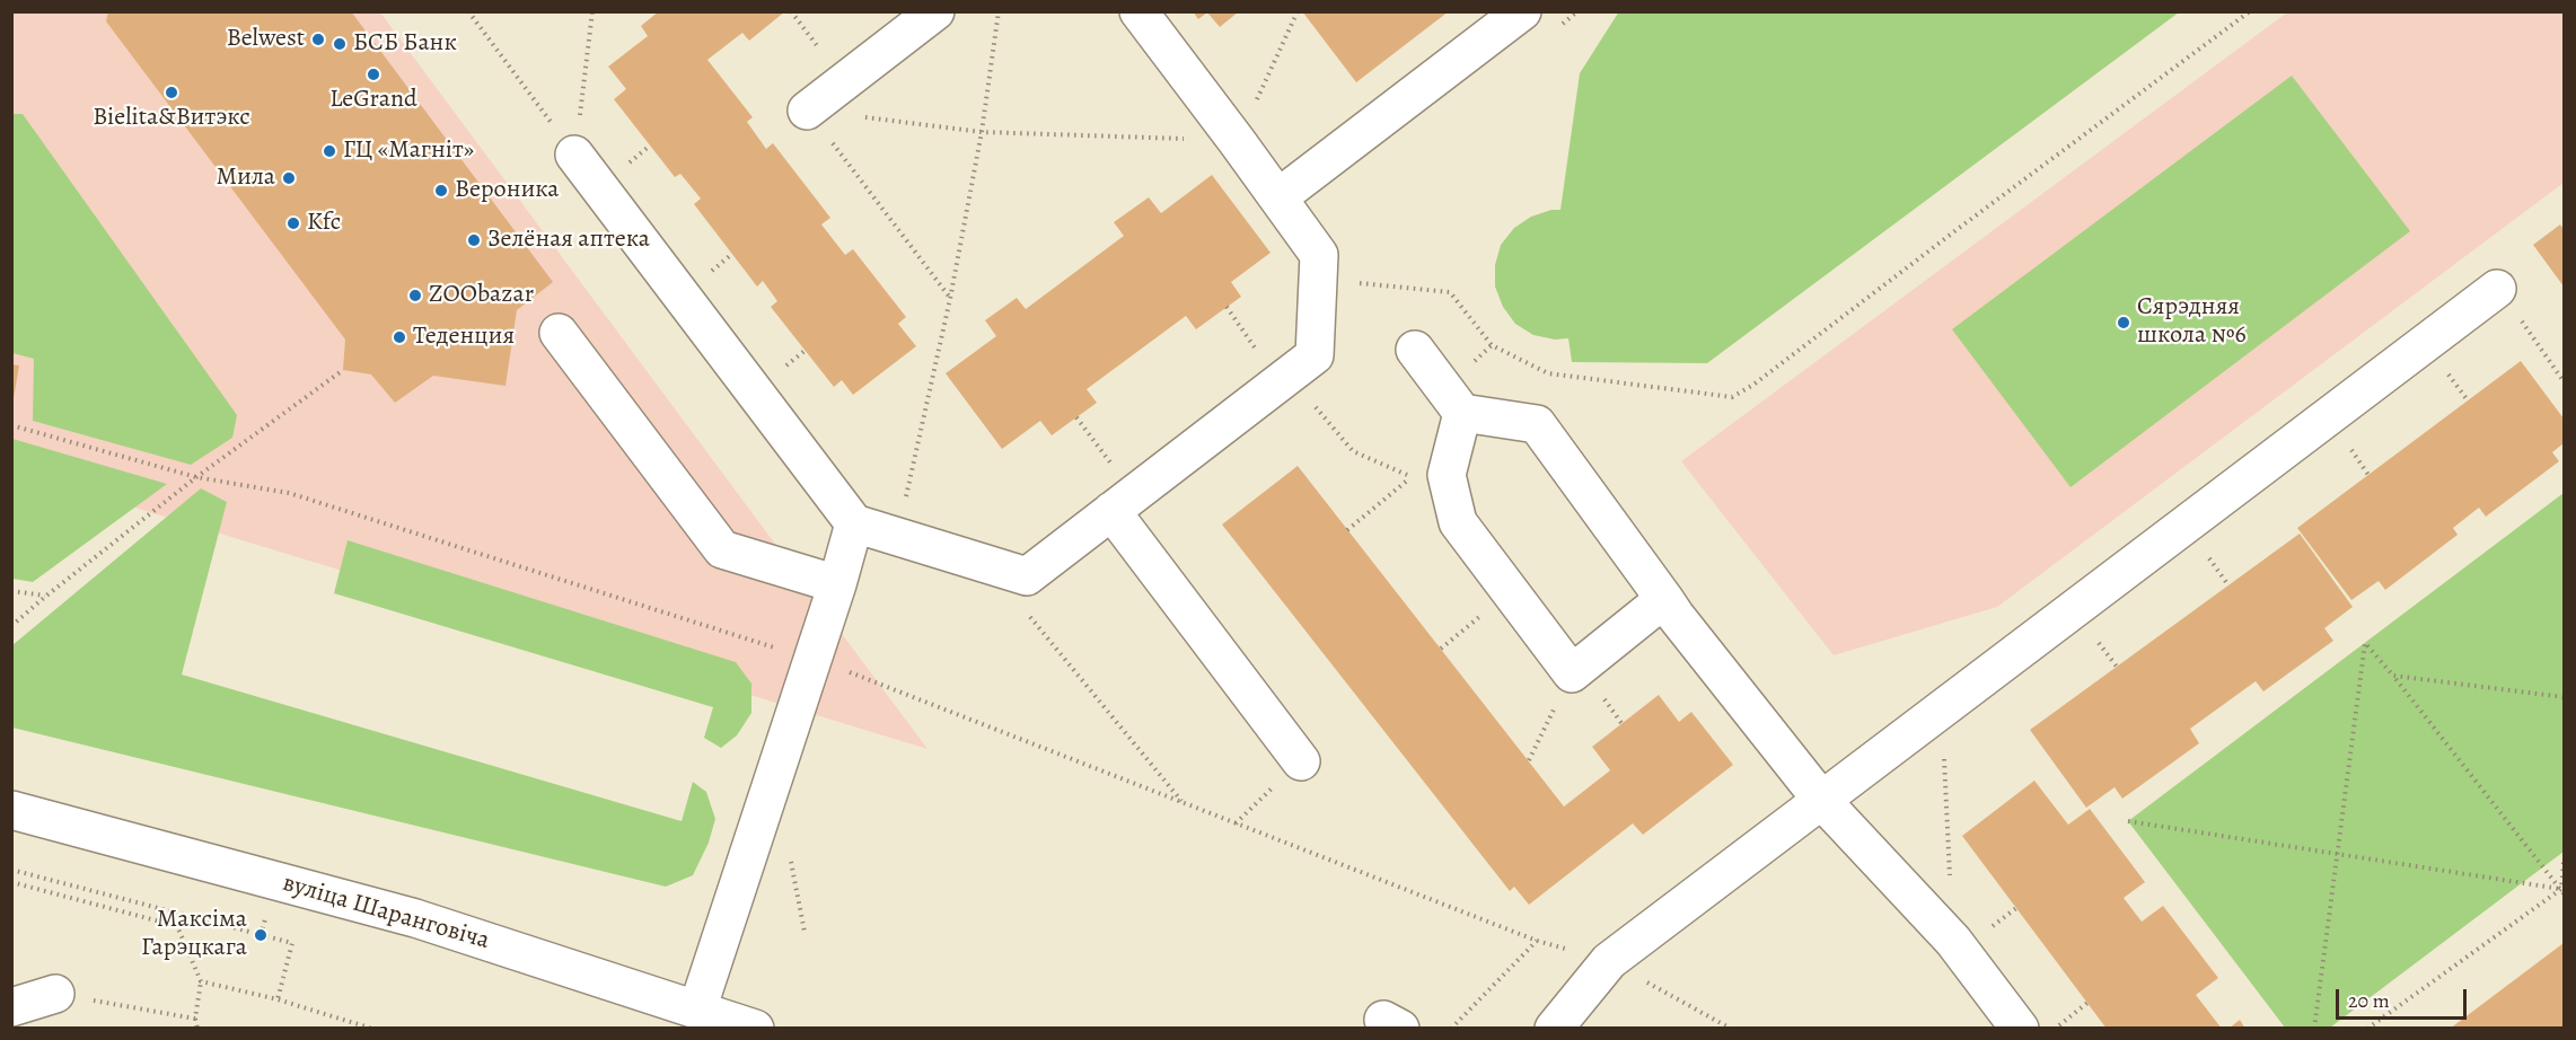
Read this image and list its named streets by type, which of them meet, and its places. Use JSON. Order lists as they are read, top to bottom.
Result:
{
  "streets": {
    "main road": ["вуліца Шаранговіча"]
  },
  "places": [
    "Belwest",
    "БСБ Банк",
    "LeGrand",
    "Bielita&Витэкс",
    "ГЦ «Магніт»",
    "Мила",
    "Вероника",
    "Kfc",
    "Зелёная аптека",
    "ZOObazar",
    "Сярэдняя школа №6",
    "Теденция",
    "Максіма Гарэцкага"
  ],
  "scale_bar": "20 m"
}
